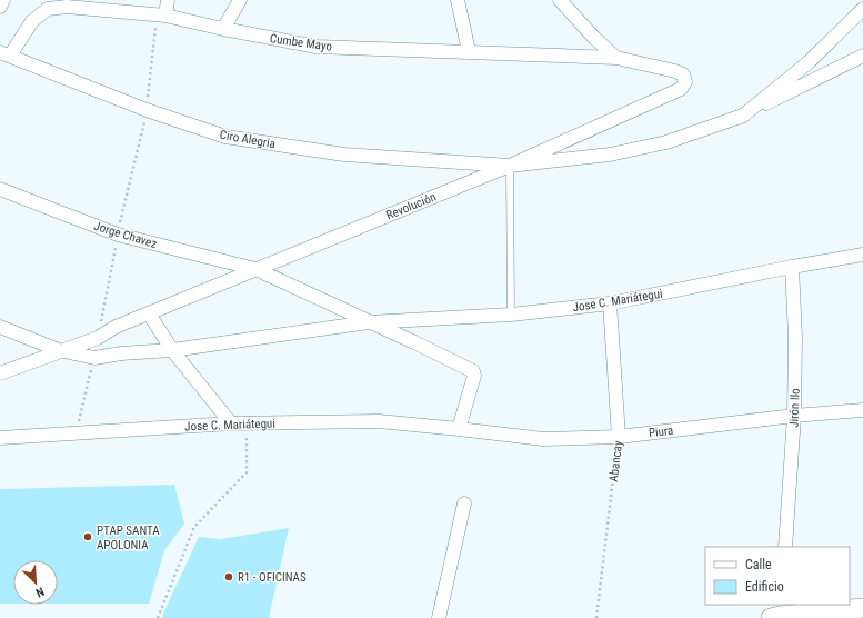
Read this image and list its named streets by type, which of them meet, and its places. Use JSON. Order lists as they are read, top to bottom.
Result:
{
  "streets": {
    "street": [
      "Cumbe Mayo",
      "Ciro Alegria",
      "Revolución",
      "Jorge Chavez",
      "Jose C. Mariátegui",
      "Jirón Ilo",
      "Piura",
      "Abancay"
    ]
  },
  "crossings": [
    ["Cumbe Mayo", "Ciro Alegria"],
    ["Cumbe Mayo", "Revolución"],
    ["Ciro Alegria", "Revolución"],
    ["Revolución", "Jorge Chavez"],
    ["Revolución", "Jose C. Mariátegui"],
    ["Jorge Chavez", "Jose C. Mariátegui"],
    ["Jorge Chavez", "Piura"],
    ["Jose C. Mariátegui", "Jirón Ilo"],
    ["Jose C. Mariátegui", "Piura"],
    ["Jose C. Mariátegui", "Abancay"],
    ["Jirón Ilo", "Piura"],
    ["Piura", "Abancay"]
  ],
  "places": ["PTAP SANTA APOLONIA", "R1 - OFICINAS"],
  "legend": ["Calle", "Edificio"],
  "north": "bottom right"
}
